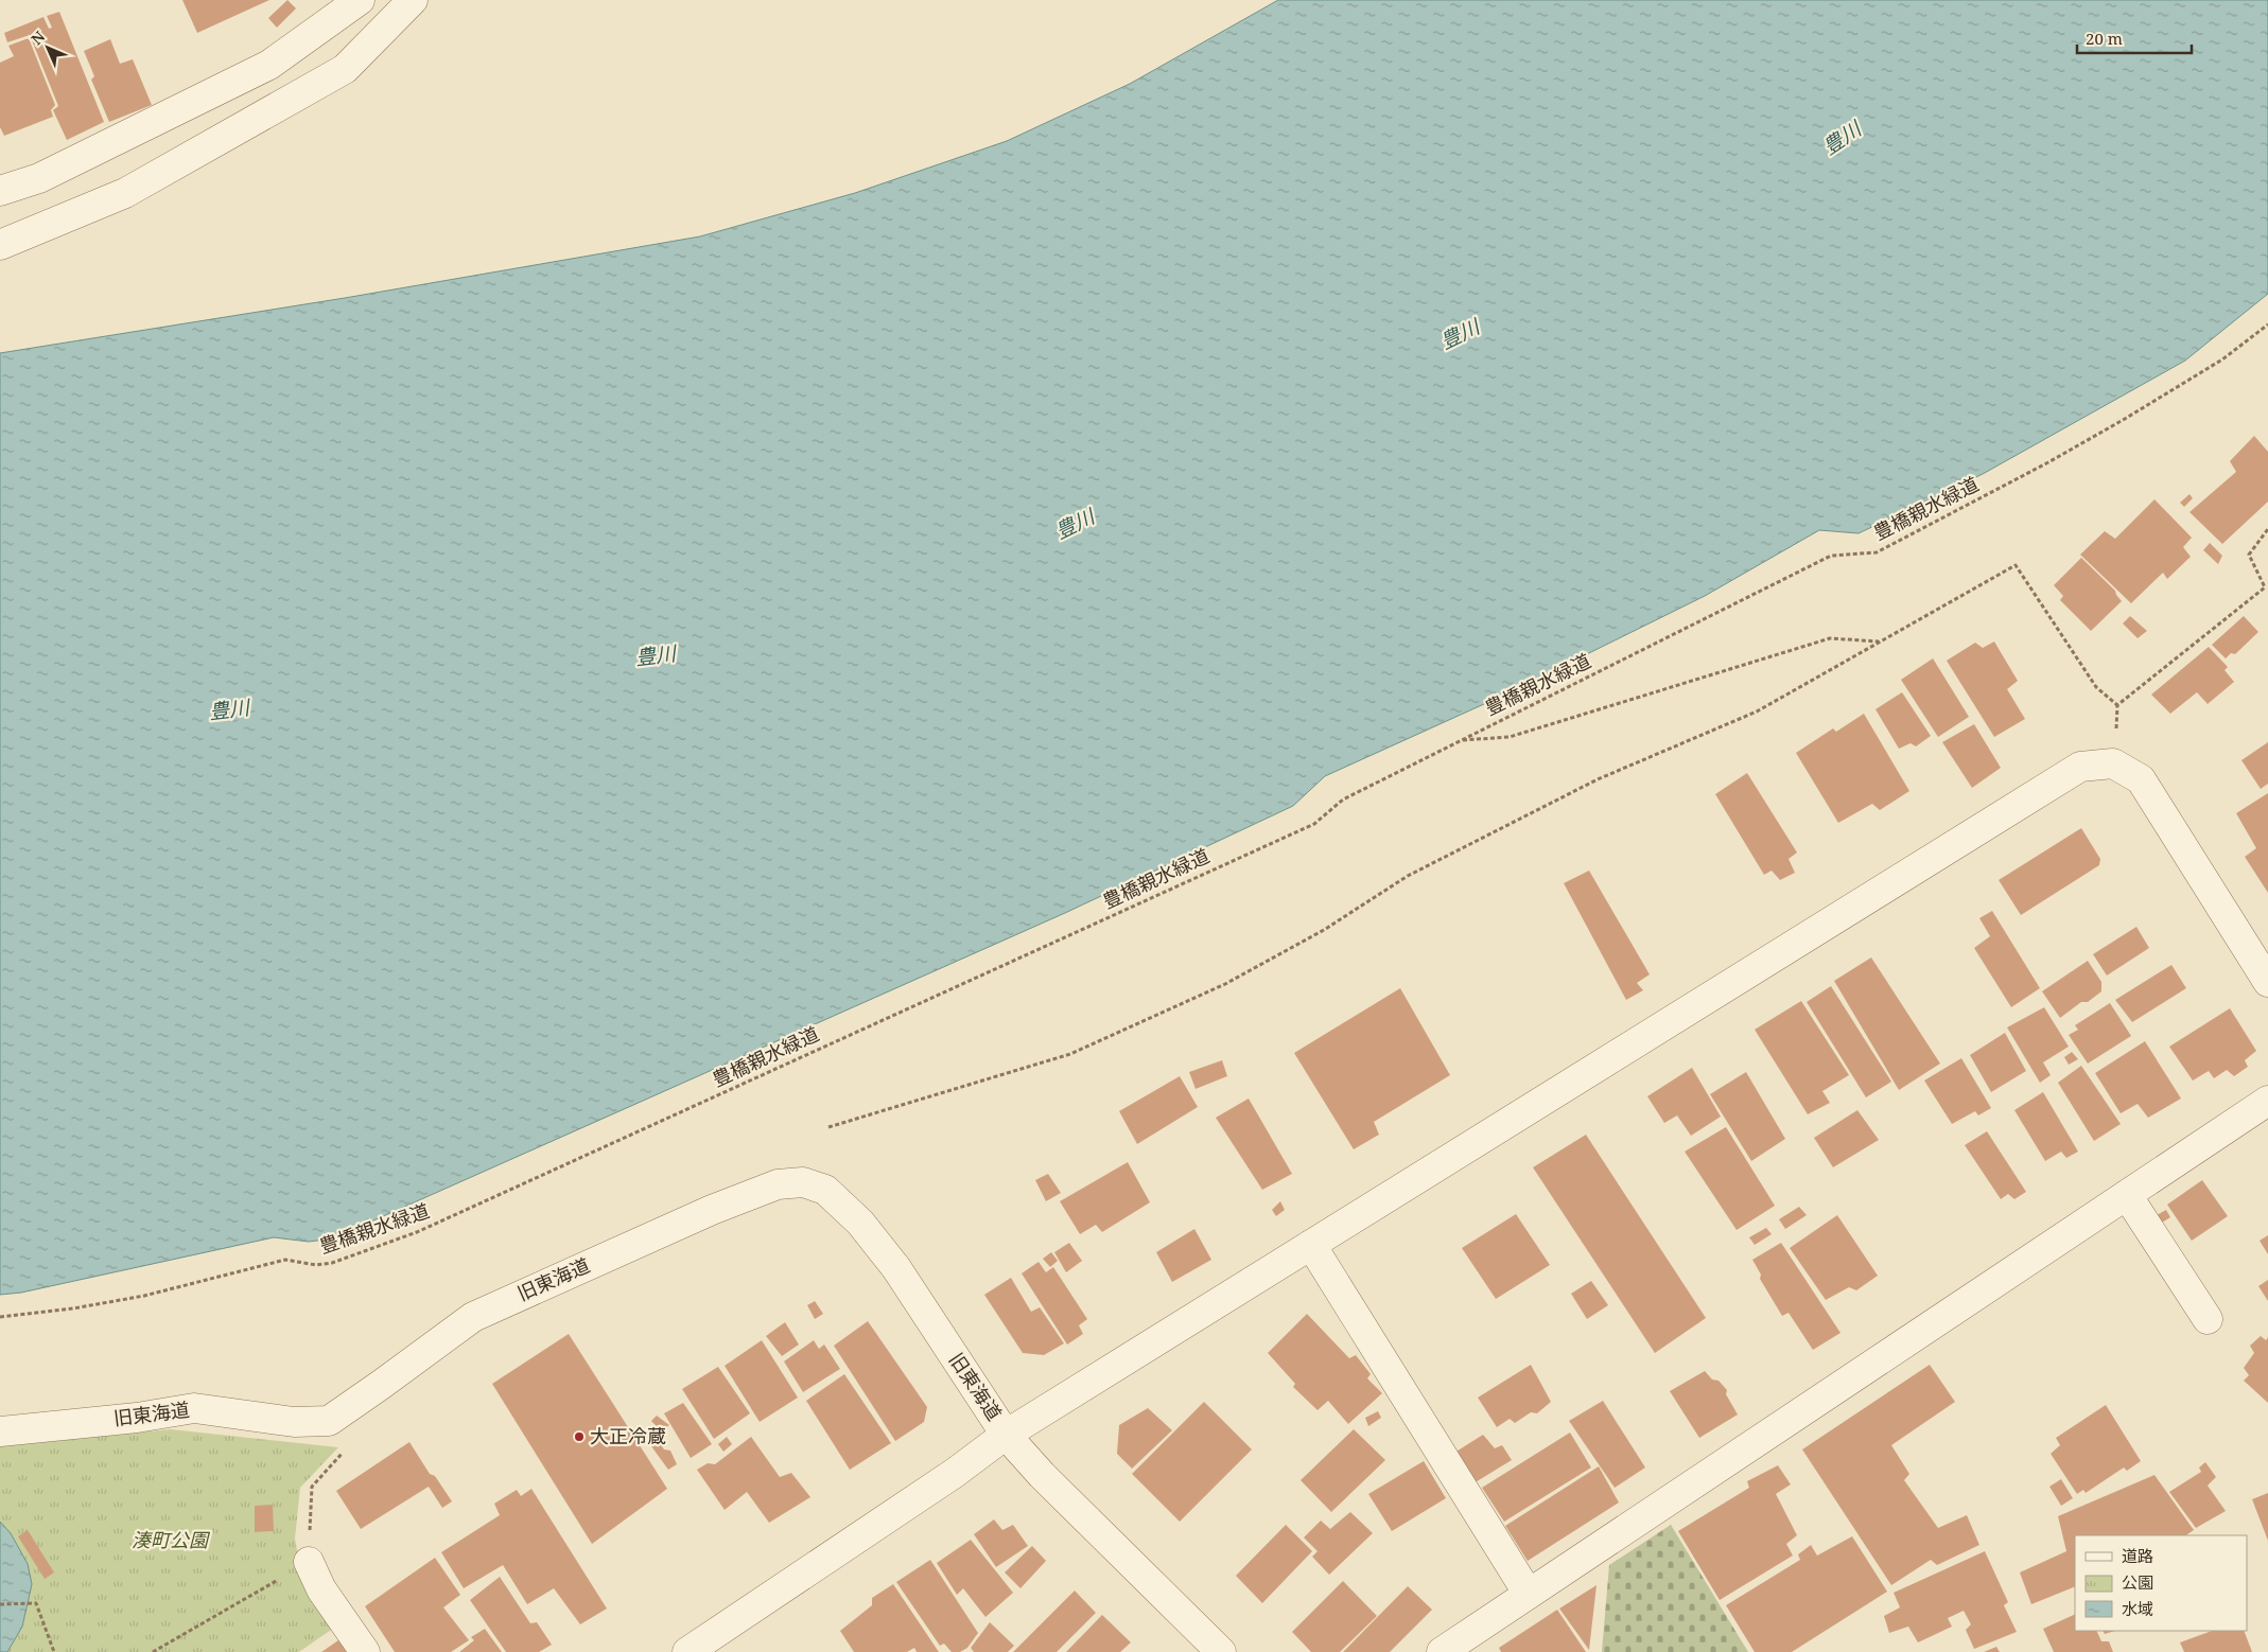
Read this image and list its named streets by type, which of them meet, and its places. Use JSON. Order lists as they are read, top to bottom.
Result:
{
  "streets": {
    "street": ["旧東海道"],
    "path": ["豊橋親水緑道"]
  },
  "water": ["豊川"],
  "parks": ["湊町公園"],
  "places": ["大正冷蔵"],
  "legend": ["道路", "公園", "水域"],
  "scale_bar": "20 m",
  "north": "top left"
}
